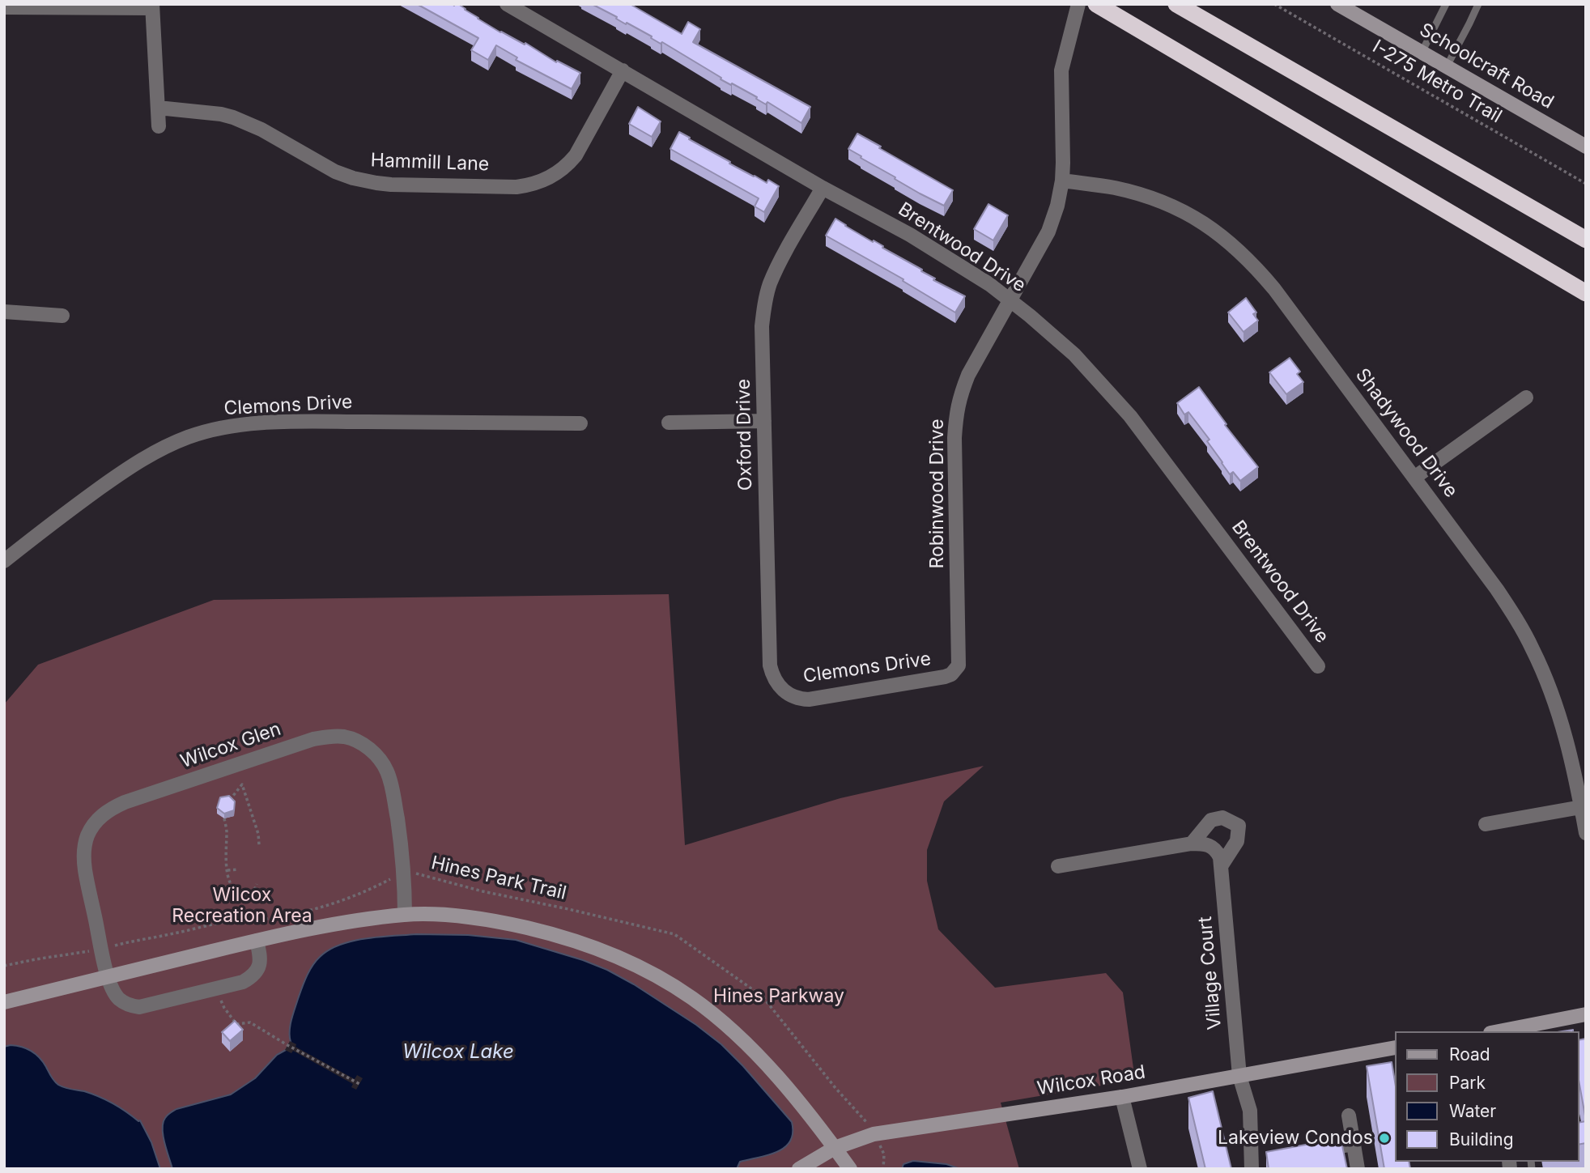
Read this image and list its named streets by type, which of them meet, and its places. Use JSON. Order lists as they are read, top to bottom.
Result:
{
  "streets": {
    "street": [
      "Schoolcraft Road",
      "Hammill Lane",
      "Brentwood Drive",
      "Clemons Drive",
      "Shadywood Drive",
      "Oxford Drive",
      "Robinwood Drive",
      "Wilcox Glen",
      "Village Court",
      "Wilcox Road"
    ],
    "path": ["I-275 Metro Trail", "Hines Park Trail"]
  },
  "crossings": [
    ["Hammill Lane", "Brentwood Drive"],
    ["Brentwood Drive", "Oxford Drive"],
    ["Brentwood Drive", "Robinwood Drive"],
    ["Clemons Drive", "Oxford Drive"],
    ["Clemons Drive", "Robinwood Drive"],
    ["Shadywood Drive", "Robinwood Drive"],
    ["Wilcox Glen", "Hines Park Trail"],
    ["Hines Park Trail", "Wilcox Road"],
    ["Village Court", "Wilcox Road"]
  ],
  "water": ["Wilcox Lake"],
  "parks": ["Wilcox Recreation Area", "Hines Parkway"],
  "places": ["Lakeview Condos"],
  "legend": [
    "Road",
    "Park",
    "Water",
    "Building"
  ]
}
